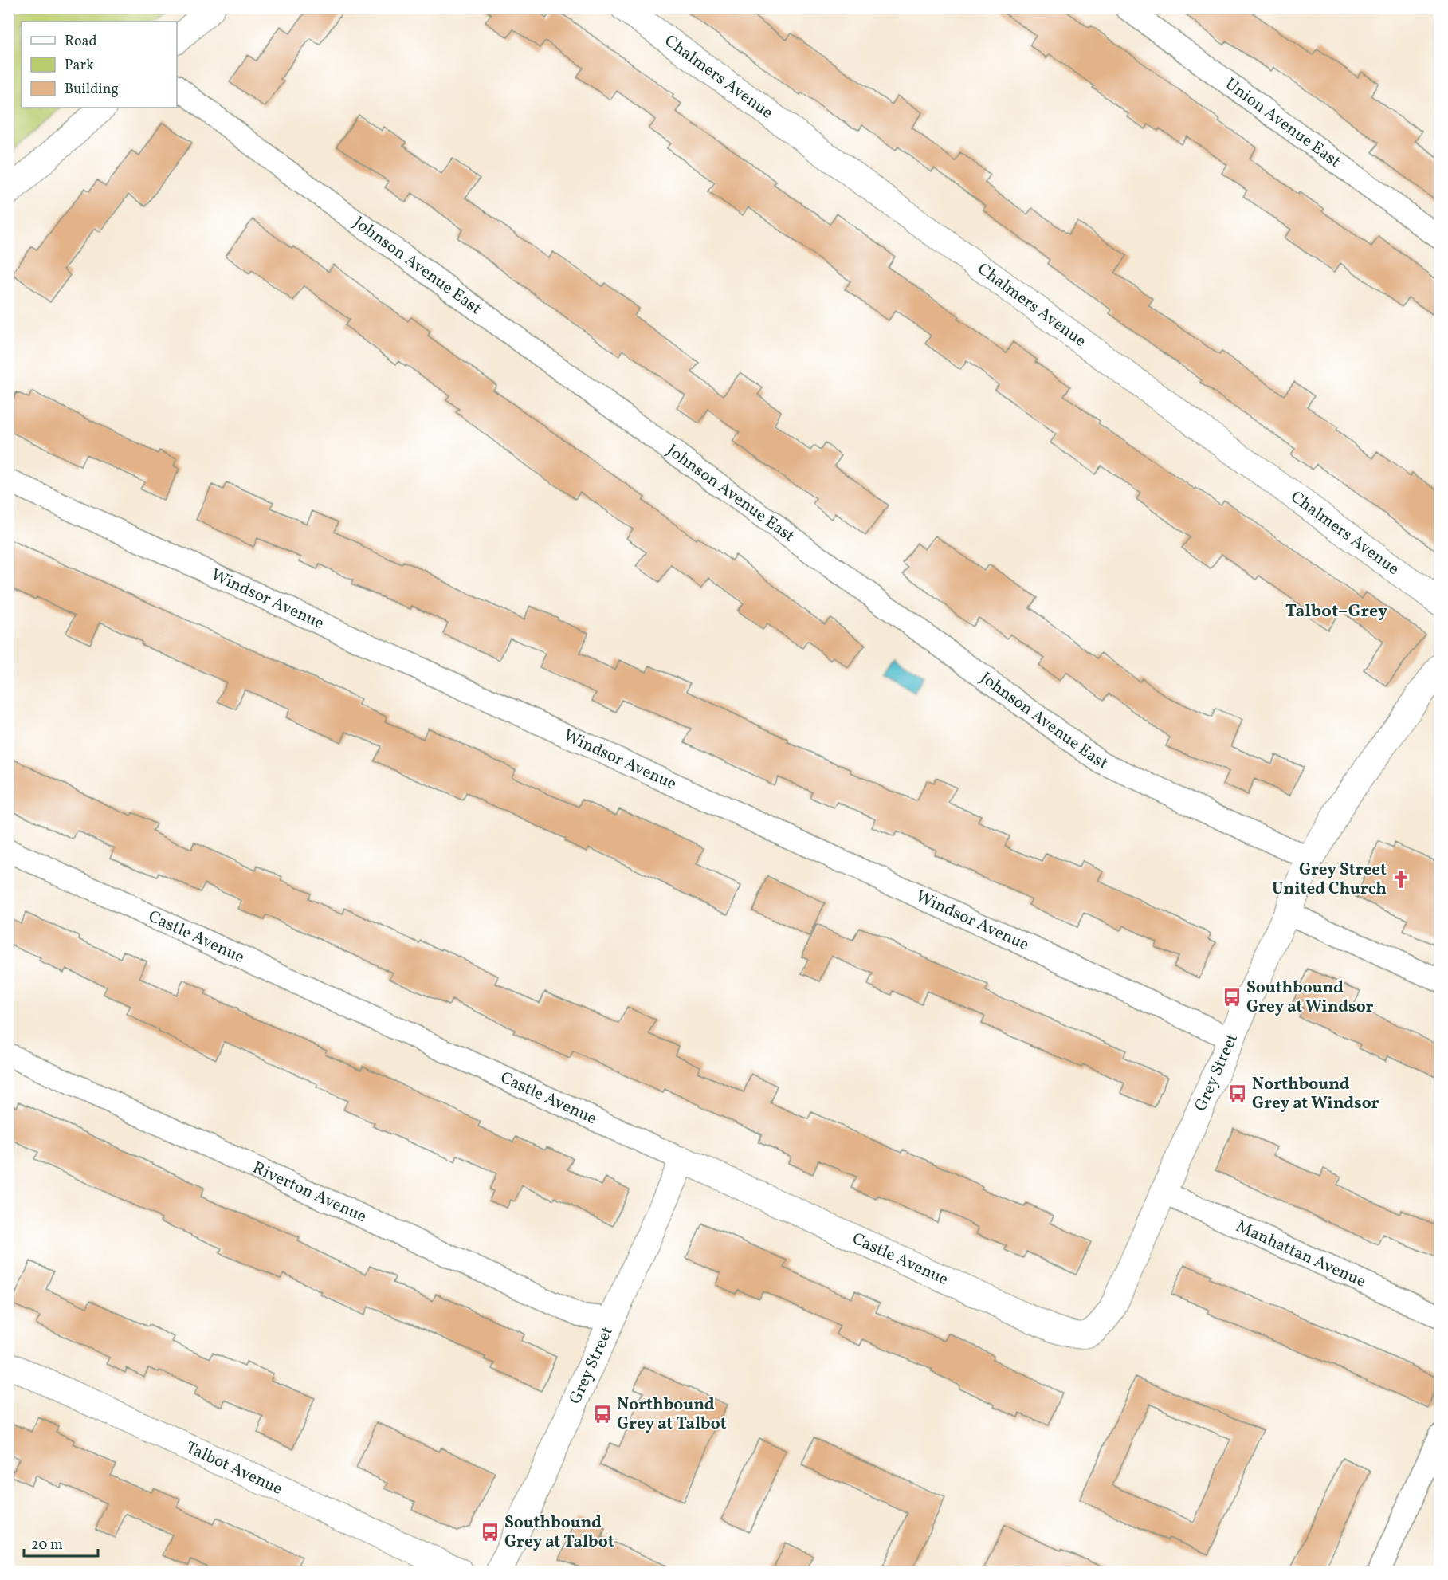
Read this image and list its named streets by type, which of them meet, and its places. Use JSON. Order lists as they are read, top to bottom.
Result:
{
  "streets": {
    "street": [
      "Chalmers Avenue",
      "Union Avenue East",
      "Johnson Avenue East",
      "Windsor Avenue",
      "Castle Avenue",
      "Grey Street",
      "Riverton Avenue",
      "Manhattan Avenue",
      "Talbot Avenue"
    ]
  },
  "crossings": [
    ["Johnson Avenue East", "Grey Street"],
    ["Windsor Avenue", "Grey Street"],
    ["Castle Avenue", "Grey Street"],
    ["Grey Street", "Riverton Avenue"],
    ["Grey Street", "Manhattan Avenue"]
  ],
  "districts": ["Talbot–Grey"],
  "places": {
    "church": ["Grey Street United Church"],
    "bus stop": [
      "Southbound Grey at Windsor",
      "Northbound Grey at Windsor",
      "Northbound Grey at Talbot",
      "Southbound Grey at Talbot"
    ]
  },
  "legend": ["Road", "Park", "Building"],
  "scale_bar": "20 m"
}
